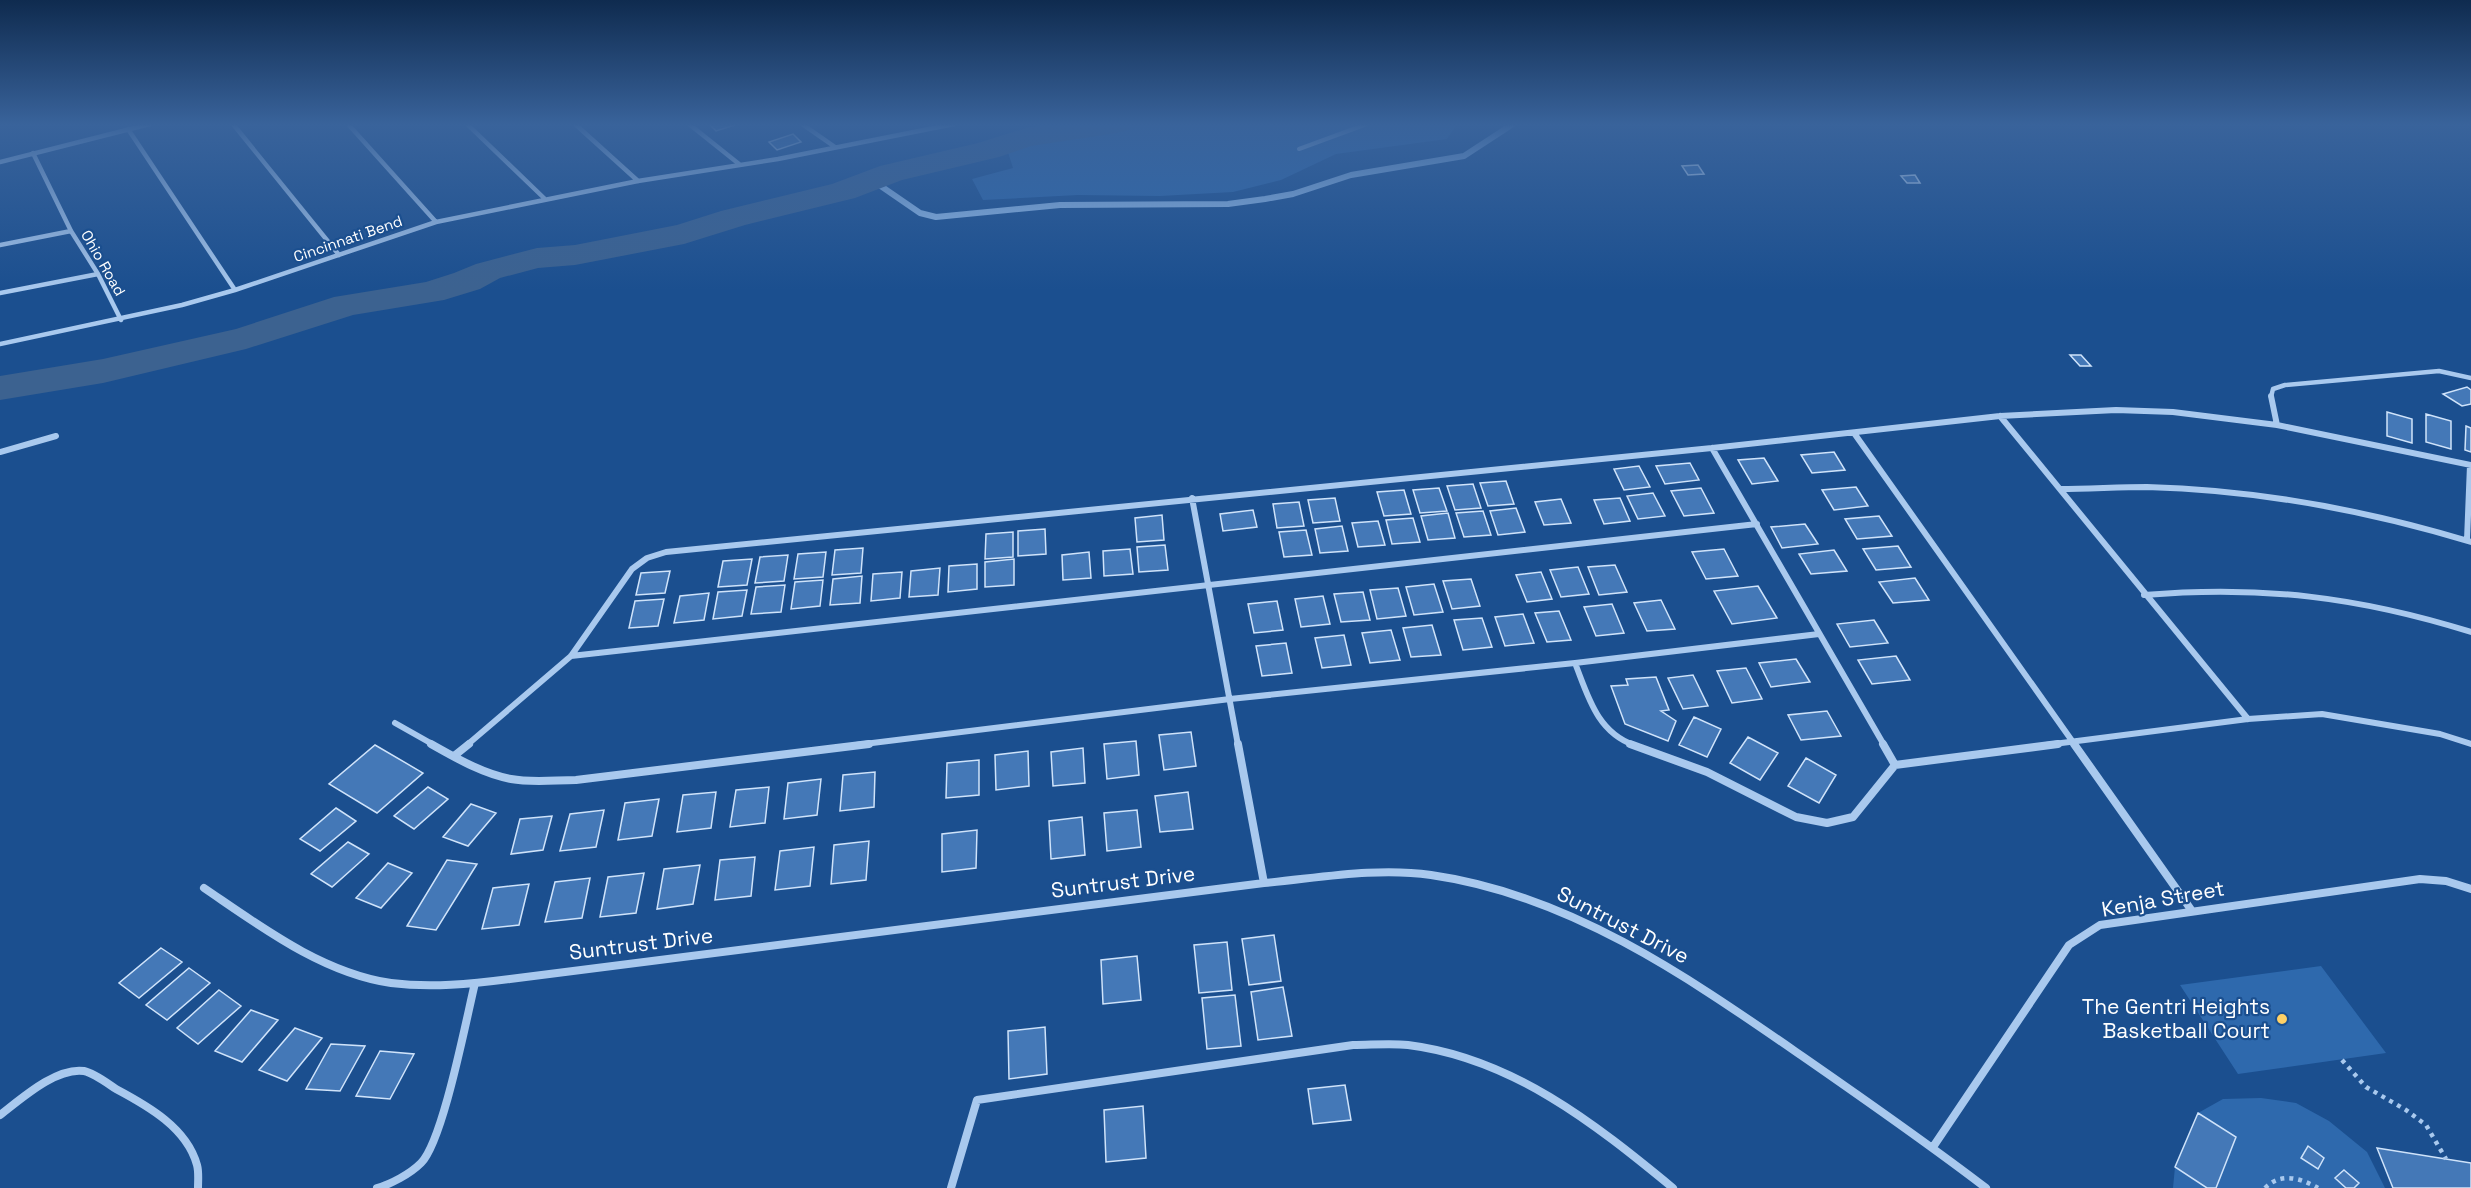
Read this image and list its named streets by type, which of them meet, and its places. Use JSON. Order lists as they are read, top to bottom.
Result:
{
  "streets": {
    "street": [
      "Cincinnati Bend",
      "Ohio Road",
      "Suntrust Drive",
      "Kenja Street"
    ]
  },
  "crossings": [
    ["Cincinnati Bend", "Ohio Road"],
    ["Suntrust Drive", "Kenja Street"]
  ],
  "places": ["The Gentri Heights Basketball Court"]
}
